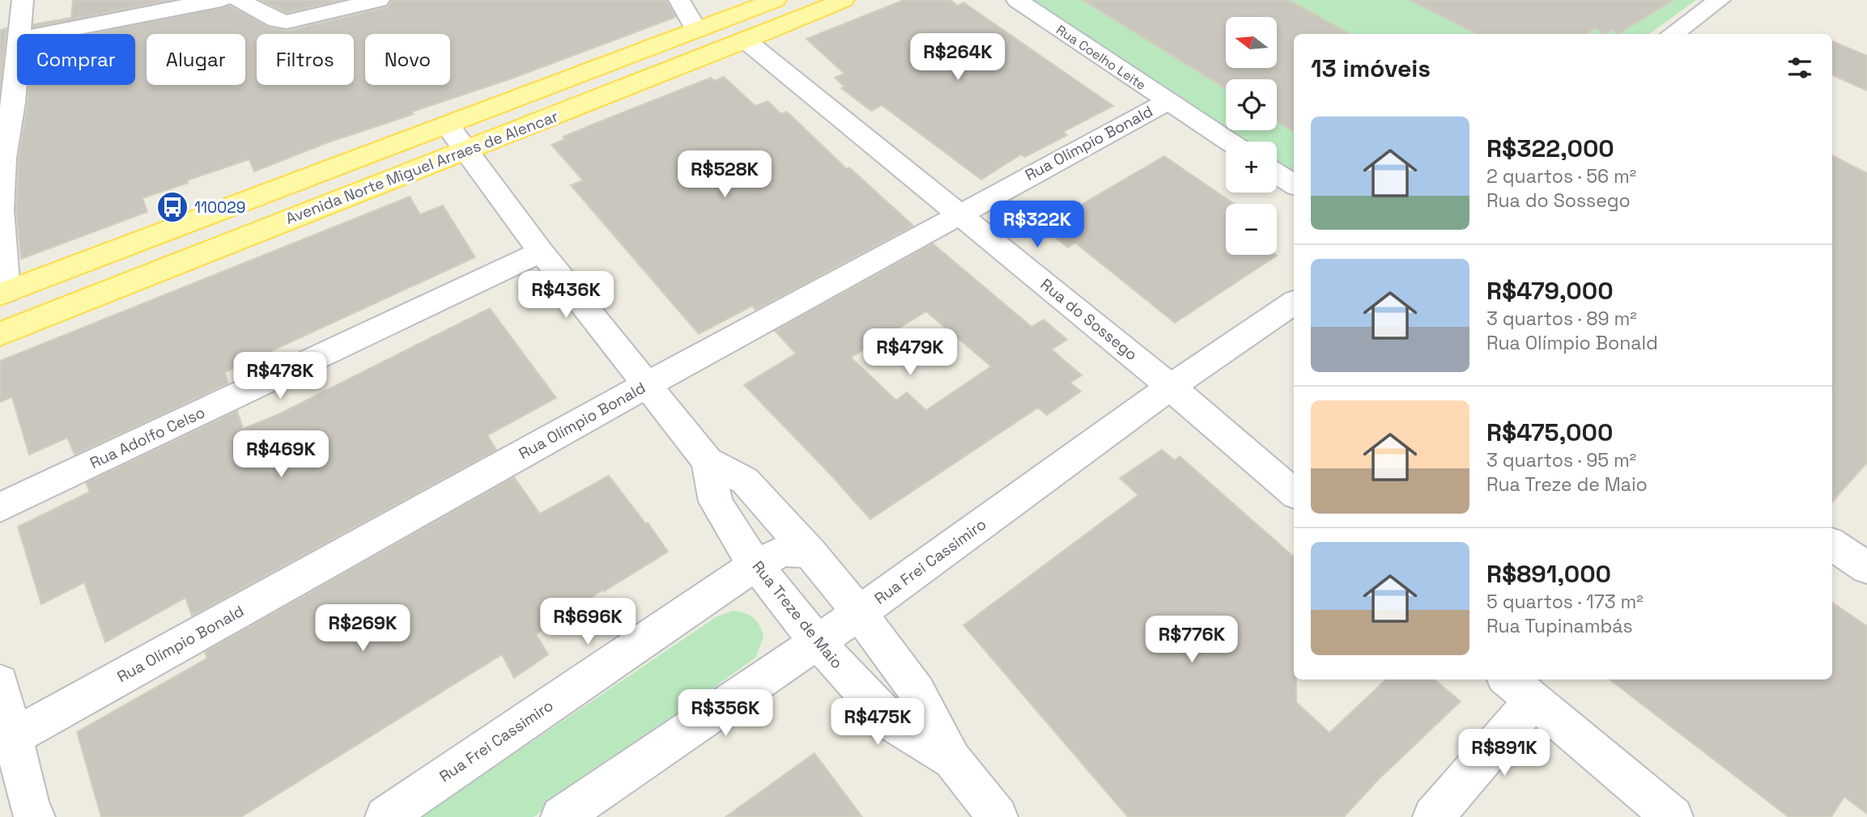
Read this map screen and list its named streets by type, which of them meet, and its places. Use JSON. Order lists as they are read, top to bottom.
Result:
{
  "streets": {
    "main road": ["Avenida Norte Miguel Arraes de Alencar"],
    "street": [
      "Rua Coelho Leite",
      "Rua Olímpio Bonald",
      "Rua do Sossego",
      "Rua Adolfo Celso",
      "Rua Frei Cassimiro",
      "Rua Treze de Maio"
    ]
  },
  "crossings": [
    ["Rua Coelho Leite", "Rua Olímpio Bonald"],
    ["Rua Olímpio Bonald", "Rua do Sossego"],
    ["Rua Olímpio Bonald", "Rua Treze de Maio"],
    ["Avenida Norte Miguel Arraes de Alencar", "Rua do Sossego"],
    ["Avenida Norte Miguel Arraes de Alencar", "Rua Treze de Maio"],
    ["Rua do Sossego", "Rua Frei Cassimiro"],
    ["Rua Adolfo Celso", "Rua Treze de Maio"],
    ["Rua Frei Cassimiro", "Rua Treze de Maio"]
  ],
  "places": {
    "bus stop": ["110029"]
  },
  "north": "left",
  "page": {
    "map_buttons": ["+", "−"],
    "price": [
      "R$264K",
      "R$528K",
      "R$322K",
      "R$436K",
      "R$479K",
      "R$478K",
      "R$469K",
      "R$696K",
      "R$269K",
      "R$776K",
      "R$356K",
      "R$475K",
      "R$891K"
    ],
    "chip": [
      "Comprar",
      "Alugar",
      "Filtros",
      "Novo"
    ],
    "heading": "13 imóveis",
    "list": [
      {
        "name": "R$322,000",
        "note": "2 quartos · 56 m² · Rua do Sossego"
      },
      {
        "name": "R$479,000",
        "note": "3 quartos · 89 m² · Rua Olímpio Bonald"
      },
      {
        "name": "R$475,000",
        "note": "3 quartos · 95 m² · Rua Treze de Maio"
      },
      {
        "name": "R$891,000",
        "note": "5 quartos · 173 m² · Rua Tupinambás"
      }
    ]
  }
}
